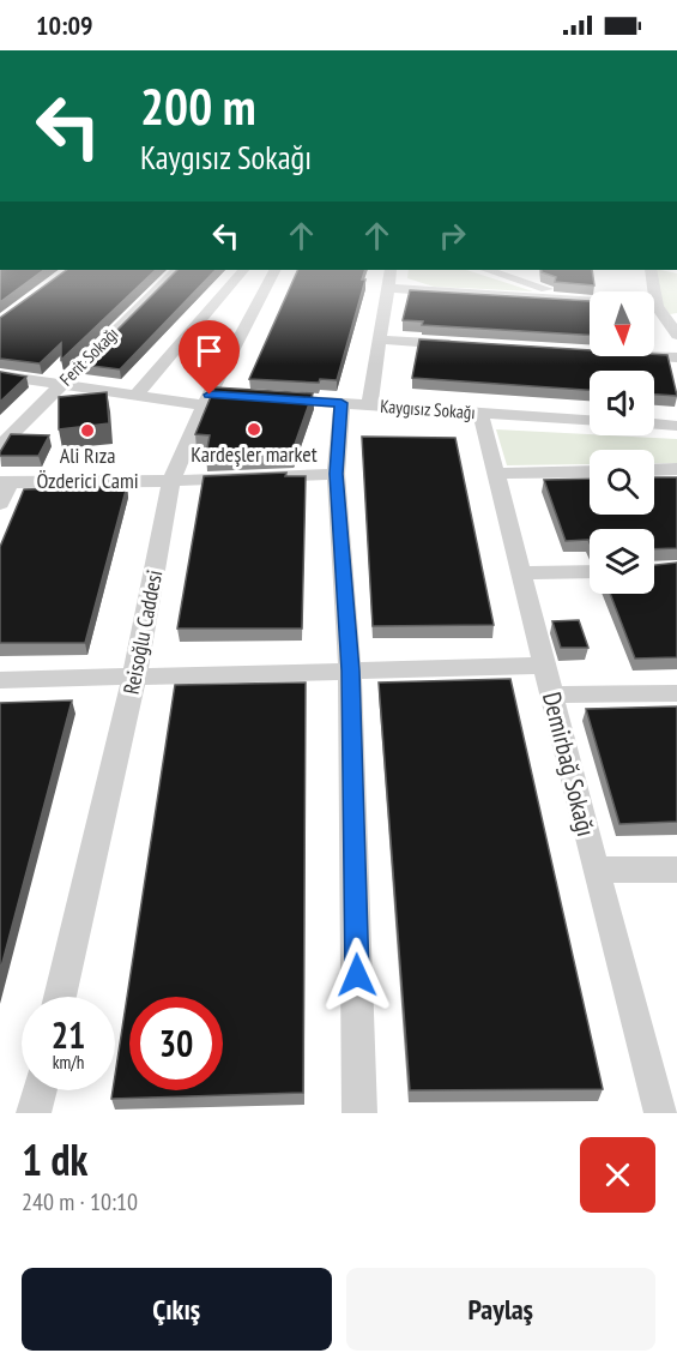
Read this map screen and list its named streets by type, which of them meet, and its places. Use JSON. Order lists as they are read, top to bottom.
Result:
{
  "streets": {
    "street": [
      "Ferit Sokağı",
      "Kaygısız Sokağı",
      "Reisoğlu Caddesi",
      "Demirbağ Sokağı"
    ]
  },
  "crossings": [
    ["Kaygısız Sokağı", "Demirbağ Sokağı"]
  ],
  "places": ["Kardeşler market", "Ali Rıza Özderici Cami"],
  "north": "bottom",
  "page": {
    "status": "10:09",
    "turn": ["200 m", "Kaygısız Sokağı"],
    "speed": "21 km/h",
    "limit": "30",
    "heading": ["1 dk", "240 m · 10:10"],
    "buttons": ["Çıkış", "Paylaş"]
  }
}
